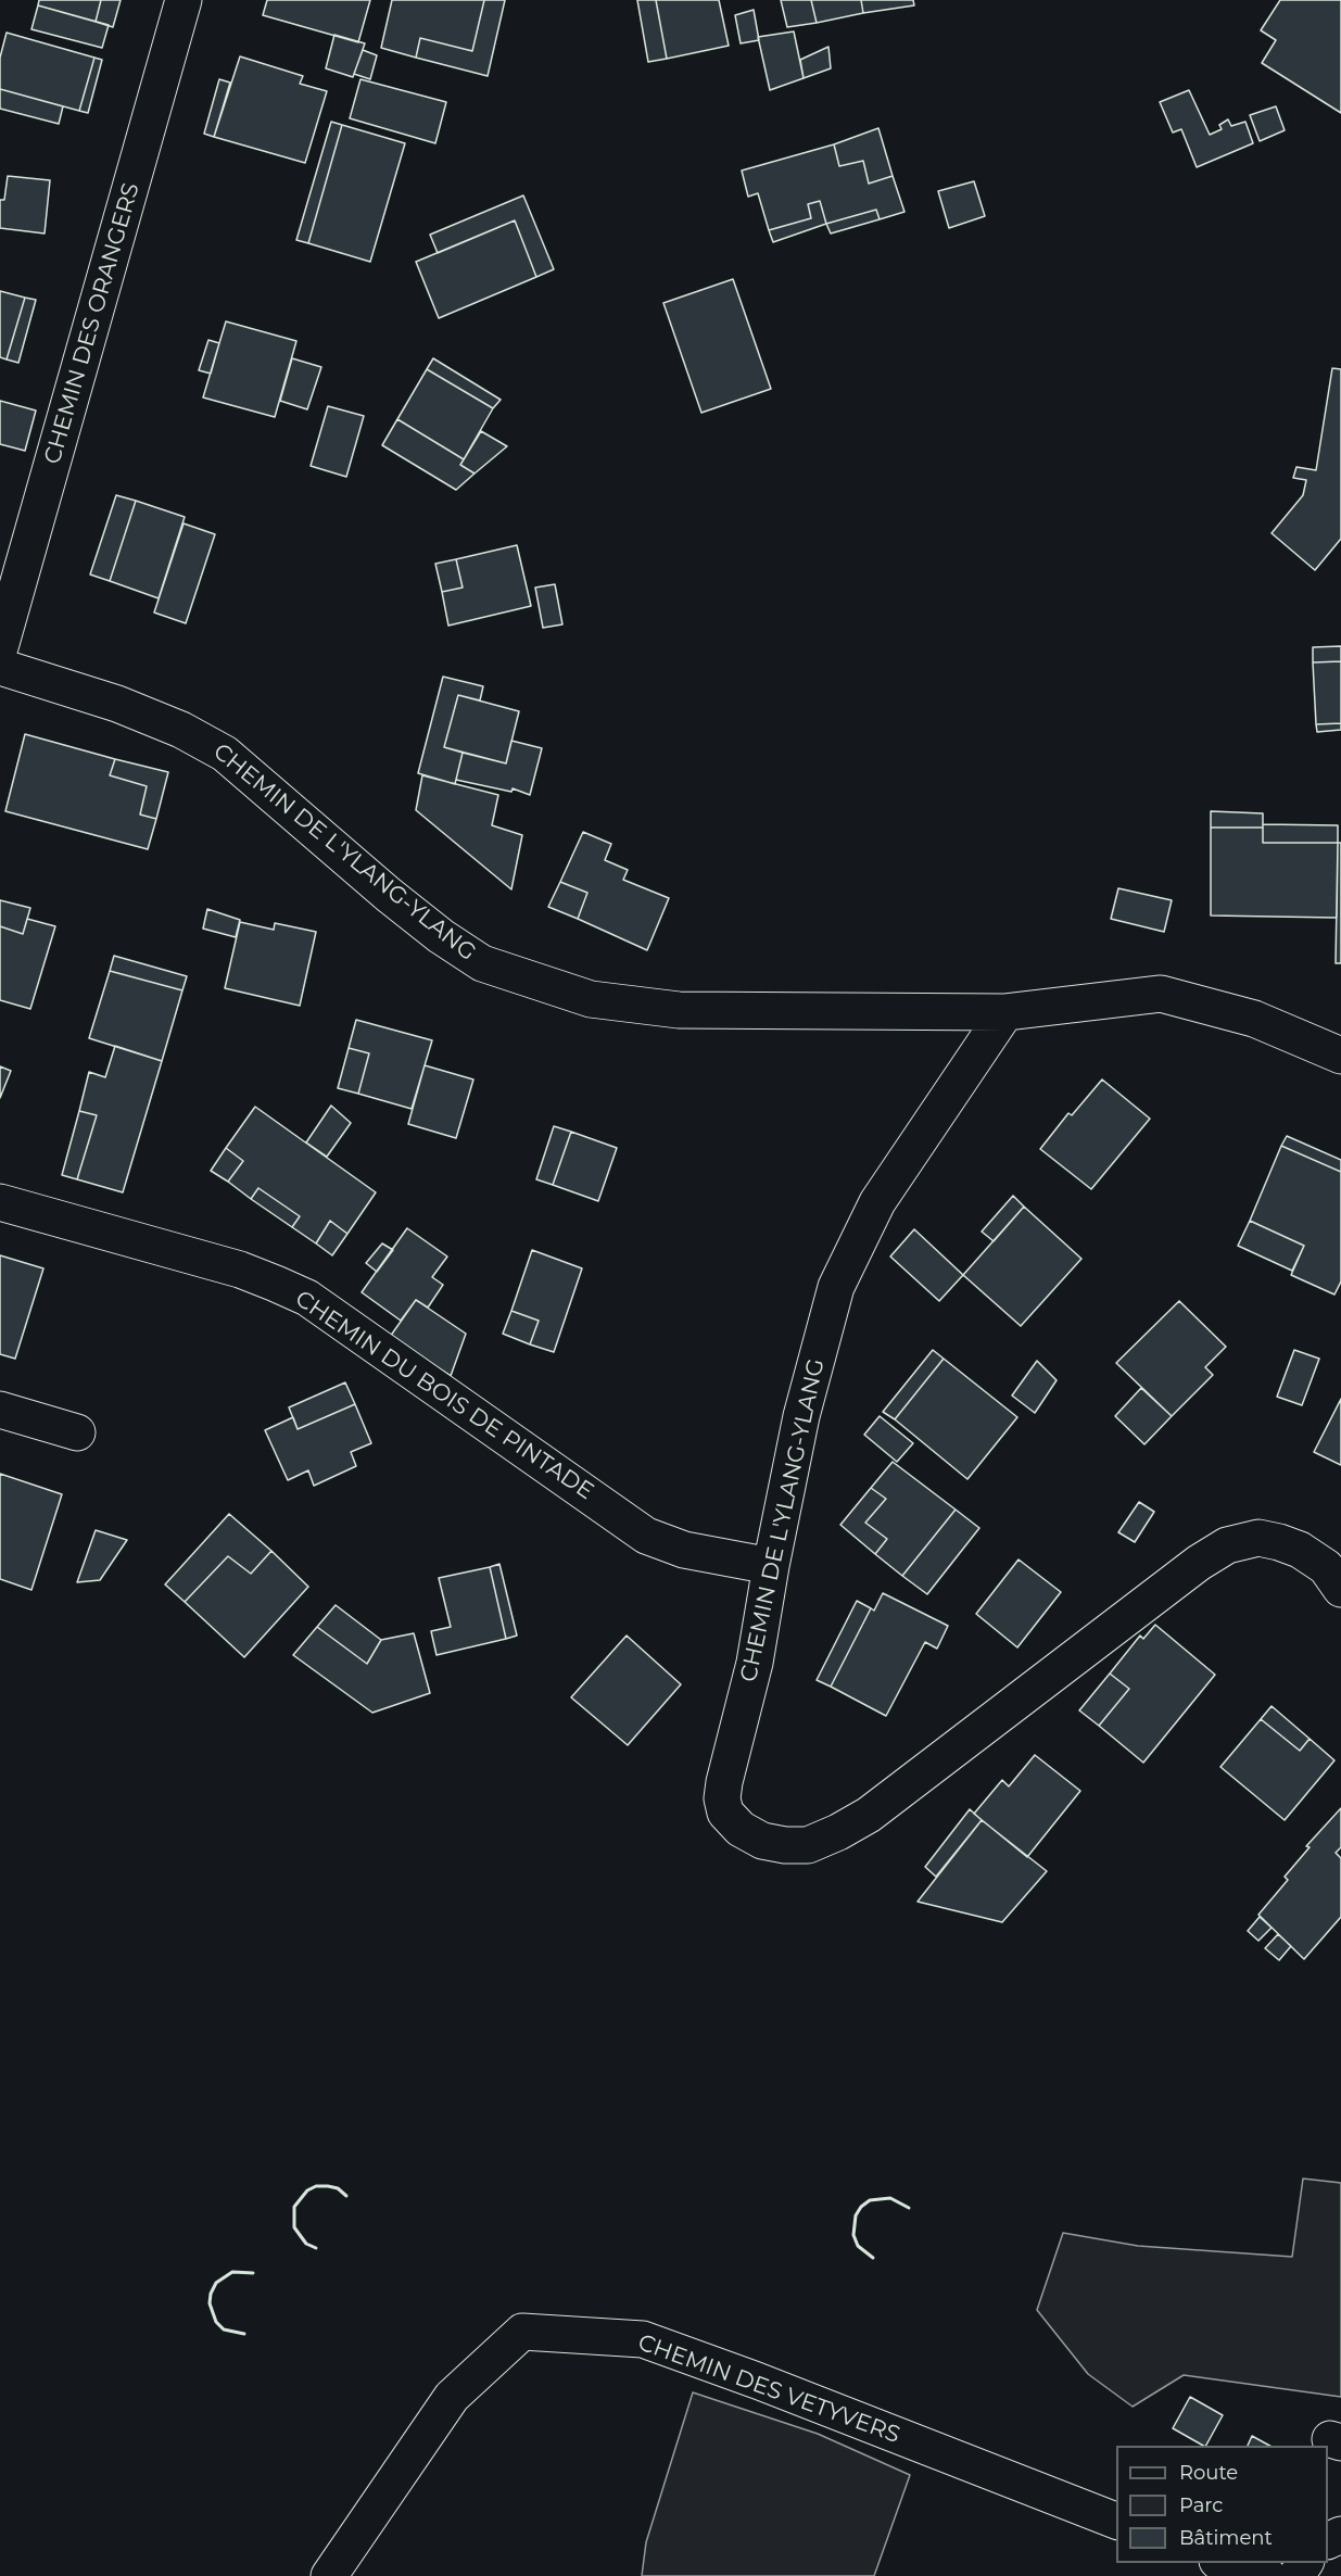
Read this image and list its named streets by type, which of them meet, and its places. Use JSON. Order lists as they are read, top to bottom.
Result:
{
  "streets": {
    "street": [
      "CHEMIN DES ORANGERS",
      "CHEMIN DE L'YLANG-YLANG",
      "CHEMIN DU BOIS DE PINTADE",
      "CHEMIN DES VETYVERS"
    ]
  },
  "crossings": [
    ["CHEMIN DE L'YLANG-YLANG", "CHEMIN DU BOIS DE PINTADE"]
  ],
  "legend": ["Route", "Parc", "Bâtiment"]
}
